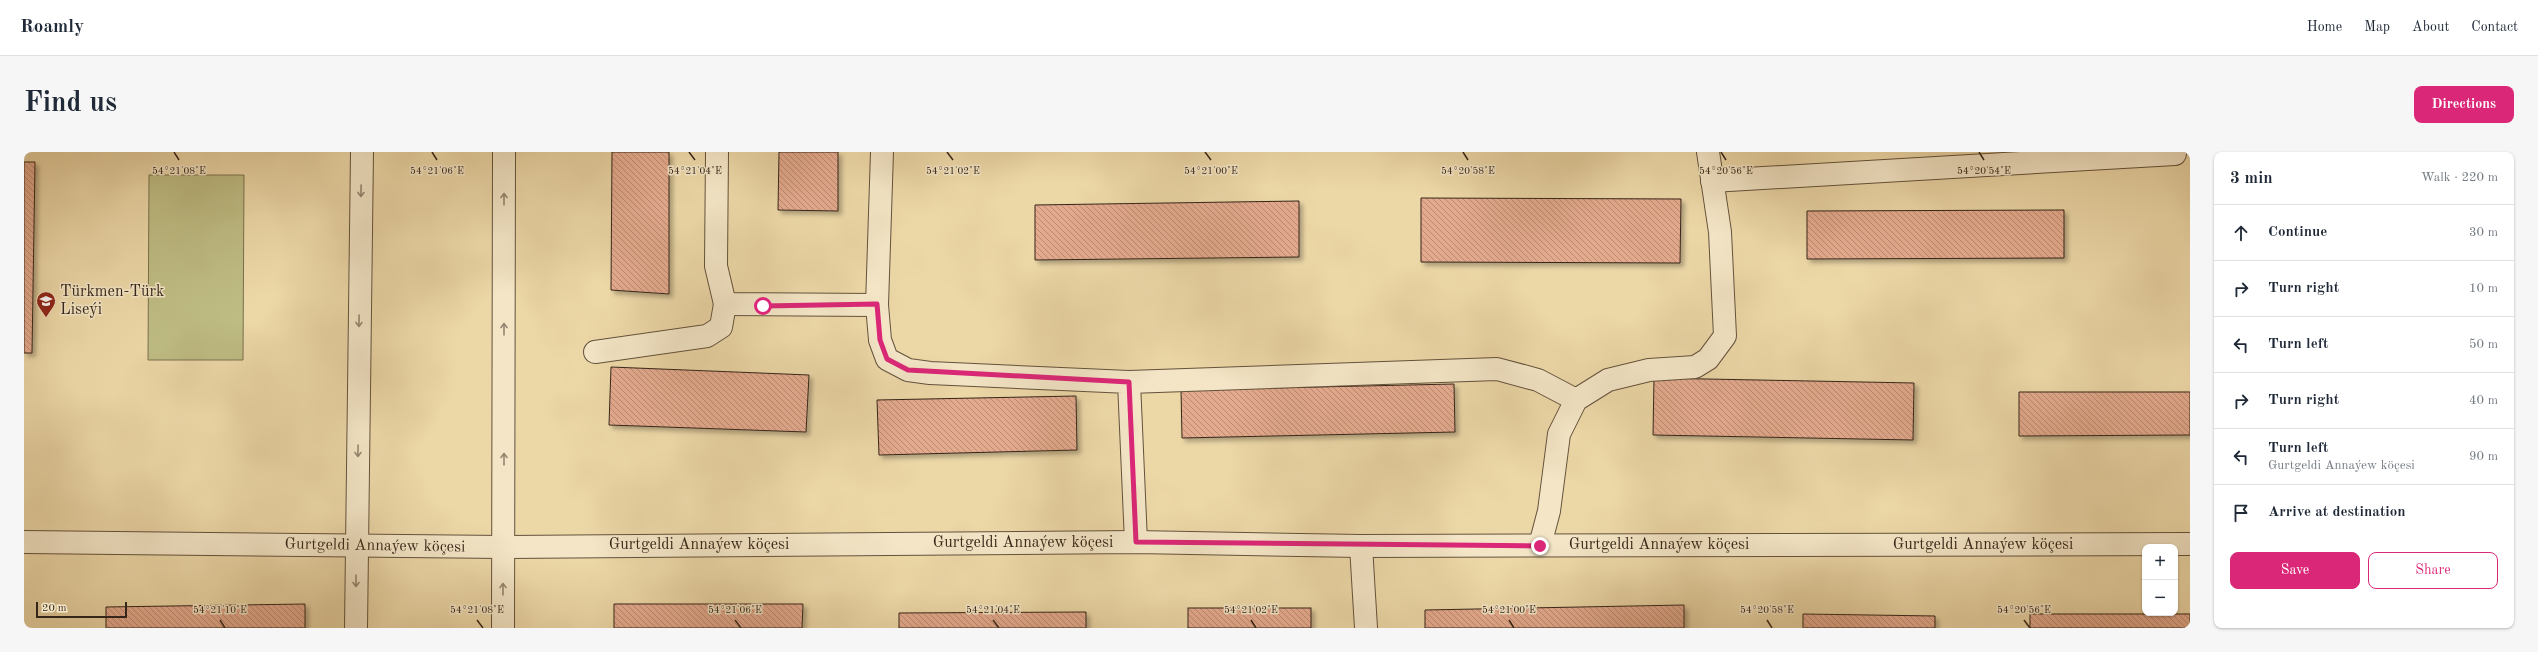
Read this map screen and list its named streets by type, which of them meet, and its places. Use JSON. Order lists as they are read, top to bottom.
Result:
{
  "streets": {
    "street": ["Gurtgeldi Annaýew köçesi"]
  },
  "places": {
    "school or university": ["Türkmen-Türk Liseýi"]
  },
  "scale_bar": "20 m",
  "page": {
    "header": "Roamly",
    "nav": [
      "Home",
      "Map",
      "About",
      "Contact"
    ],
    "buttons": [
      "Directions",
      ["Save", "Share"]
    ],
    "title": "Find us",
    "heading": ["3 min", "Walk · 220 m"],
    "list": [
      ["Continue", "30 m"],
      ["Turn right", "10 m"],
      ["Turn left", "50 m"],
      ["Turn right", "40 m"],
      ["Turn left", "Gurtgeldi Annaýew köçesi", "90 m"],
      "Arrive at destination"
    ],
    "map_buttons": ["+", "−"],
    "scale": "20 m"
  },
  "coordinates": [
    "54°21'08\"E",
    "54°21'06\"E",
    "54°21'04\"E",
    "54°21'02\"E",
    "54°21'00\"E",
    "54°20'58\"E",
    "54°20'56\"E",
    "54°20'54\"E",
    "54°21'10\"E"
  ]
}
